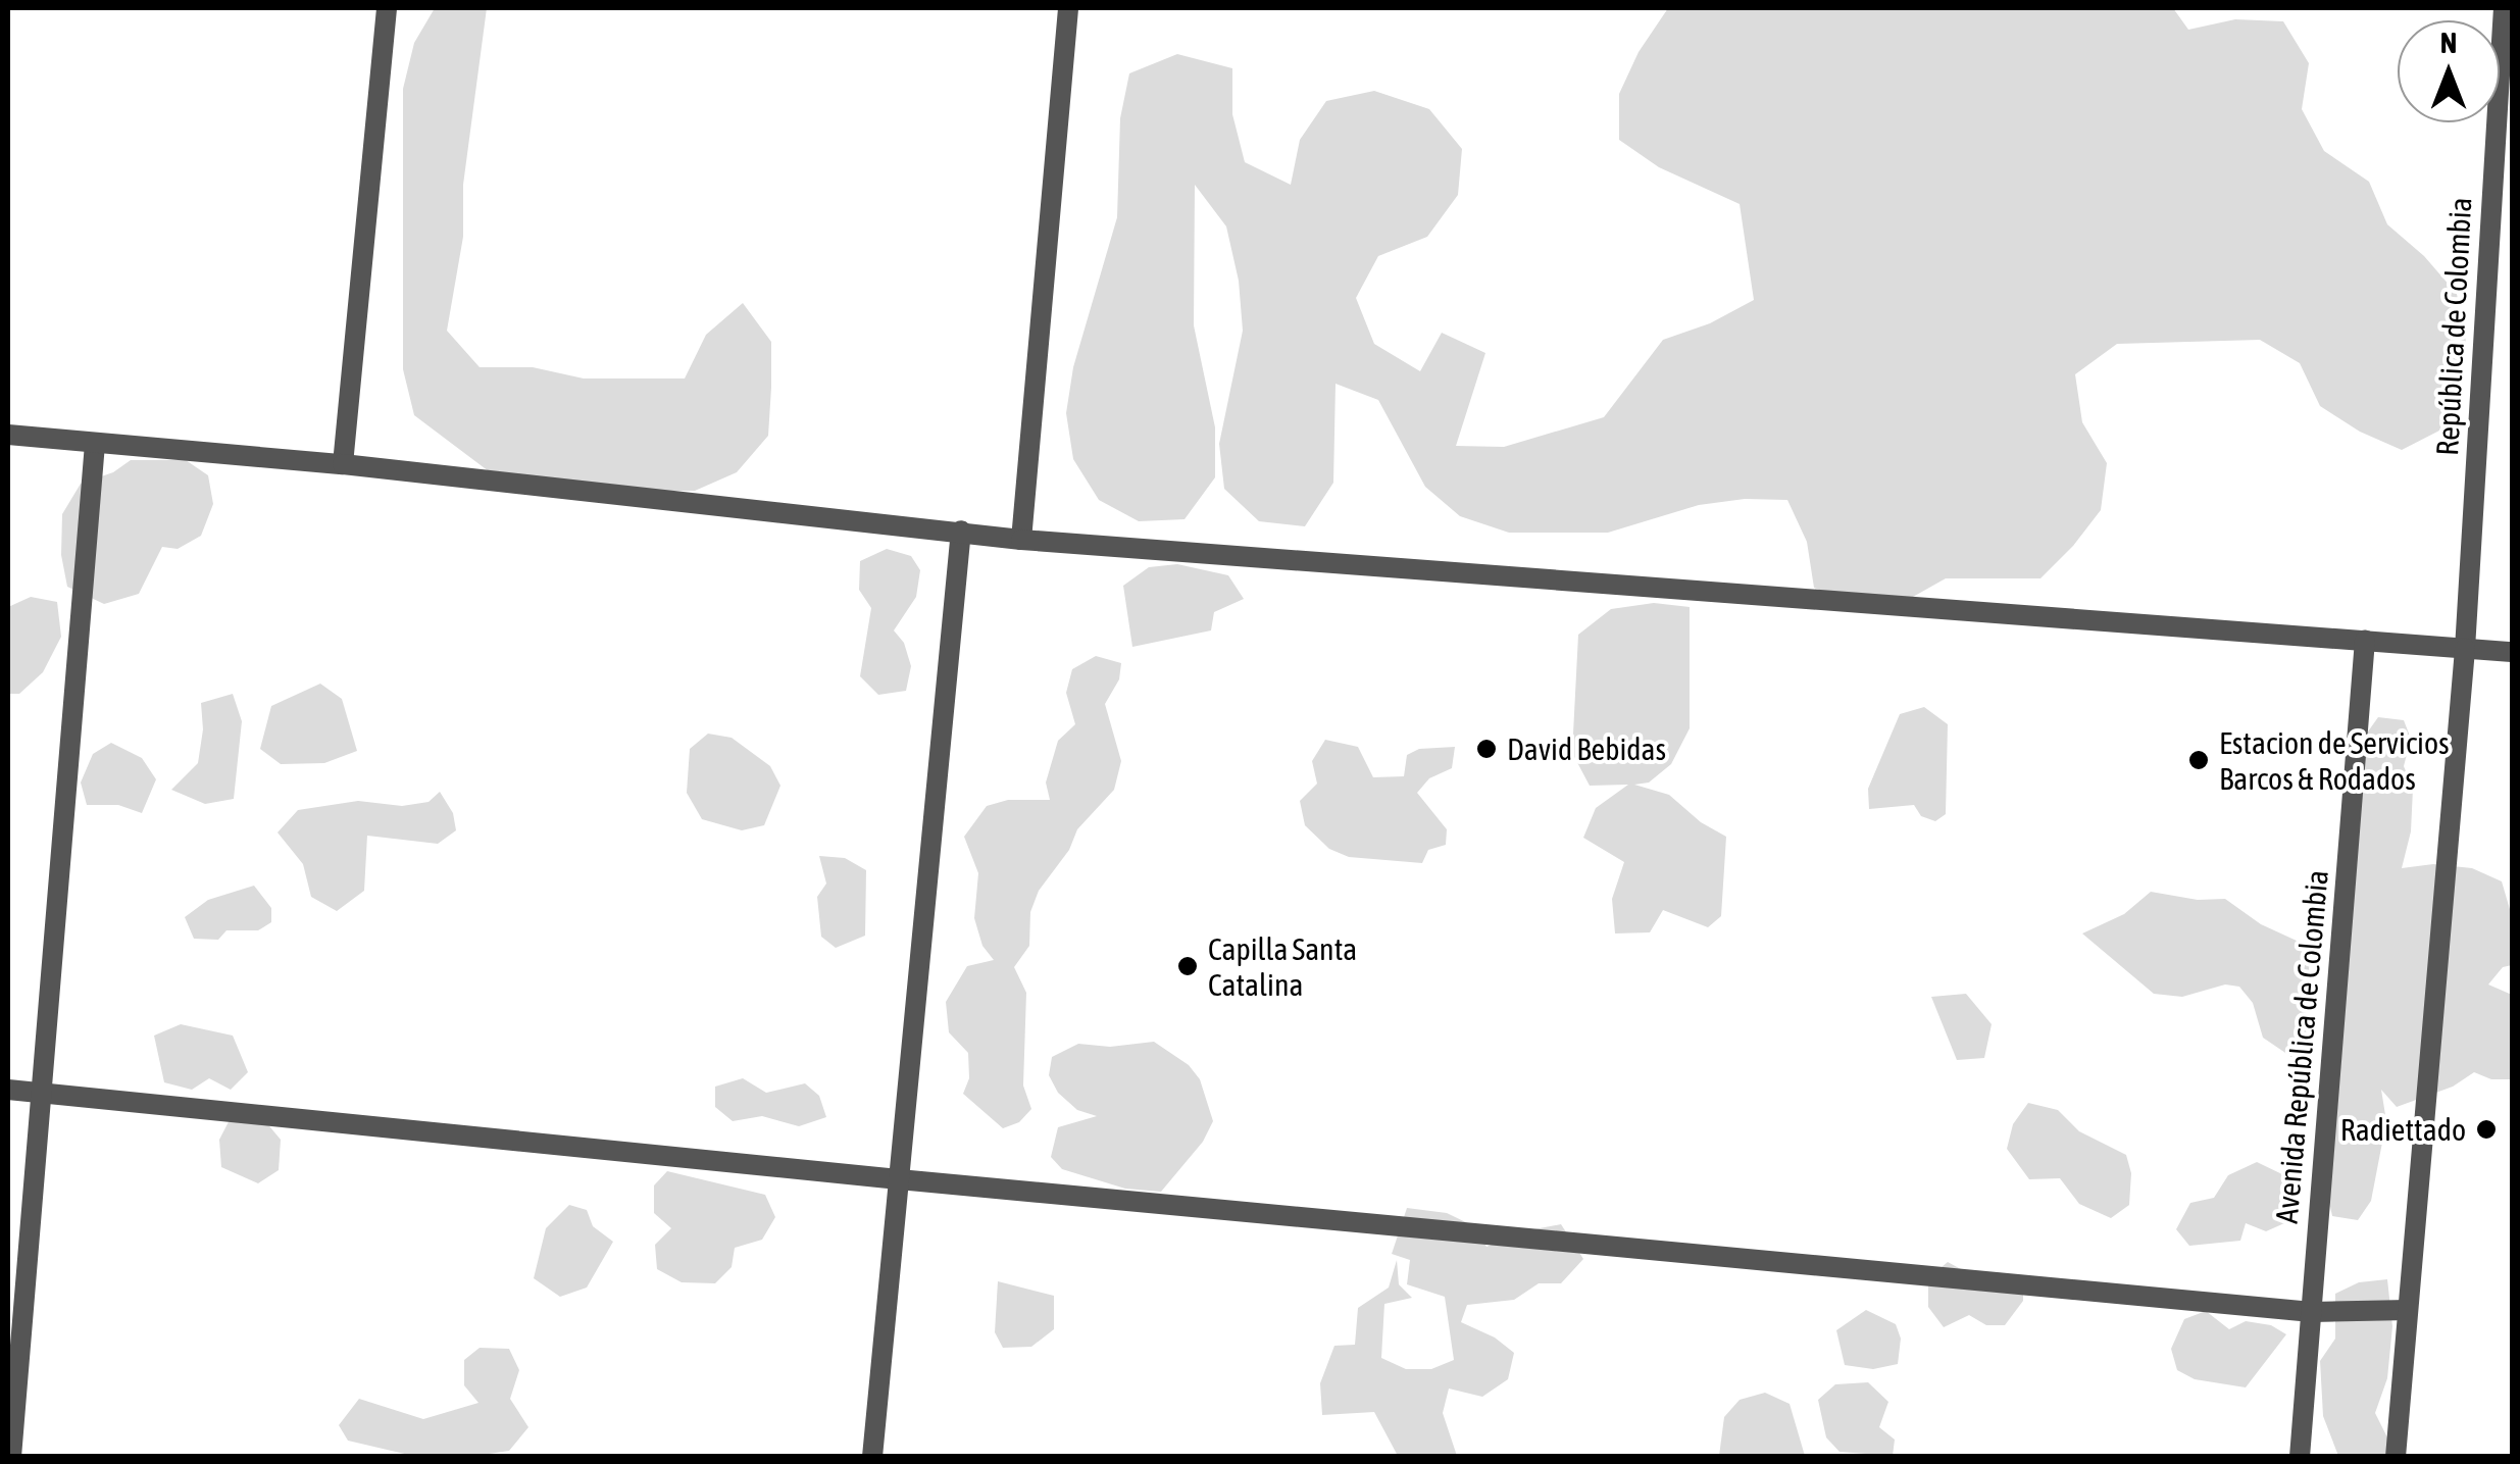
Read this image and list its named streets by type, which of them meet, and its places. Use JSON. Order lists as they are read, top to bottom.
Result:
{
  "streets": {
    "street": ["República de Colombia", "Avenida República de Colombia"]
  },
  "places": [
    "David Bebidas",
    "Estacion de Servicios Barcos & Rodados",
    "Capilla Santa Catalina",
    "Radiettado"
  ],
  "north": "top"
}
